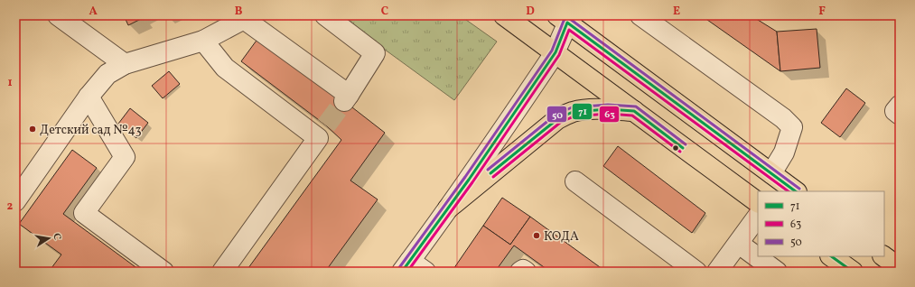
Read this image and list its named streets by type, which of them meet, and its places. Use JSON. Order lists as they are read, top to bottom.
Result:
{
  "places": ["Детский сад №43", "КОДА"],
  "lines": ["transit line 50", "transit line 71", "transit line 63"],
  "legend": ["71", "63", "50"],
  "north": "right",
  "grid": {
    "columns": [
      "A",
      "B",
      "C",
      "D",
      "E",
      "F"
    ],
    "rows": ["1", "2"]
  }
}
